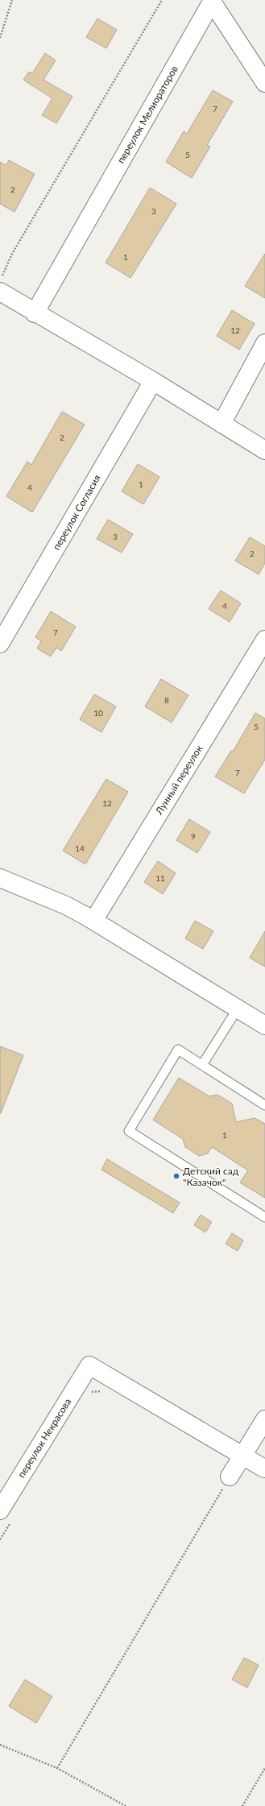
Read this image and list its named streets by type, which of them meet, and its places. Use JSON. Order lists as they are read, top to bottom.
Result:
{
  "streets": {
    "street": [
      "переулок Мелиораторов",
      "переулок Согласия",
      "Лунный переулок",
      "переулок Некрасова"
    ]
  },
  "places": ["Детский сад \"Казачок\""],
  "house_numbers": [
    "7",
    "5",
    "2",
    "3",
    "1",
    "12",
    "2",
    "1",
    "4",
    "3",
    "2",
    "4",
    "7",
    "8",
    "10",
    "5",
    "7",
    "12",
    "9",
    "14",
    "11",
    "1"
  ]
}
